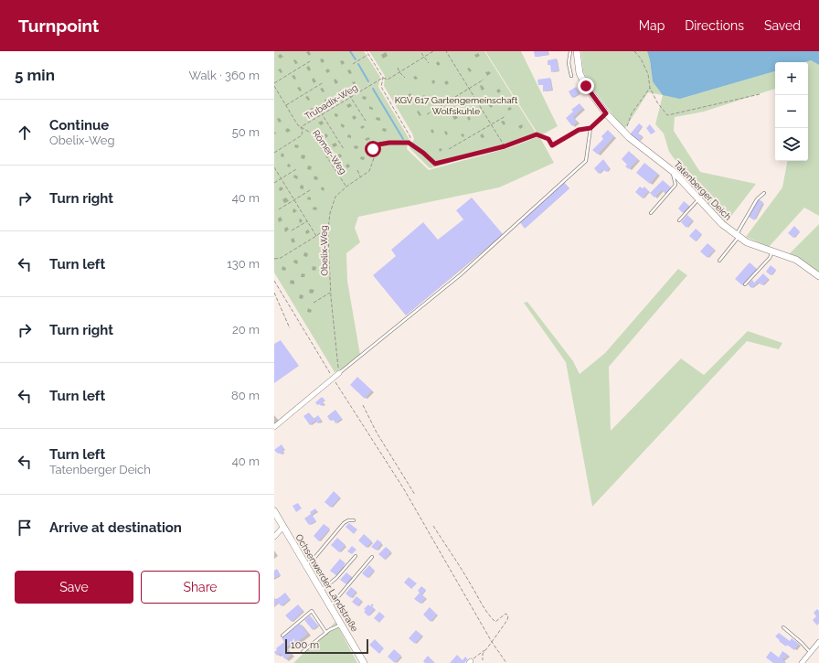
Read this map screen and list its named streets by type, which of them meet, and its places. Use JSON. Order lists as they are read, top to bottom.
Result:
{
  "streets": {
    "street": ["Tatenberger Deich", "Ochsenwerder Landstraße"],
    "path": ["Trubadix-Weg", "Römer-Weg", "Obelix-Weg"]
  },
  "crossings": [
    ["Trubadix-Weg", "Römer-Weg"],
    ["Römer-Weg", "Obelix-Weg"]
  ],
  "parks": ["KGV 617 Gartengemeinschaft Wolfskuhle"],
  "scale_bar": "100 m",
  "page": {
    "header": "Turnpoint",
    "nav": ["Map", "Directions", "Saved"],
    "heading": ["5 min", "Walk · 360 m"],
    "map_buttons": ["+", "−"],
    "list": [
      ["Continue", "Obelix-Weg", "50 m"],
      ["Turn right", "40 m"],
      ["Turn left", "130 m"],
      ["Turn right", "20 m"],
      ["Turn left", "80 m"],
      ["Turn left", "Tatenberger Deich", "40 m"],
      "Arrive at destination"
    ],
    "buttons": ["Save", "Share"],
    "scale": "100 m"
  }
}
